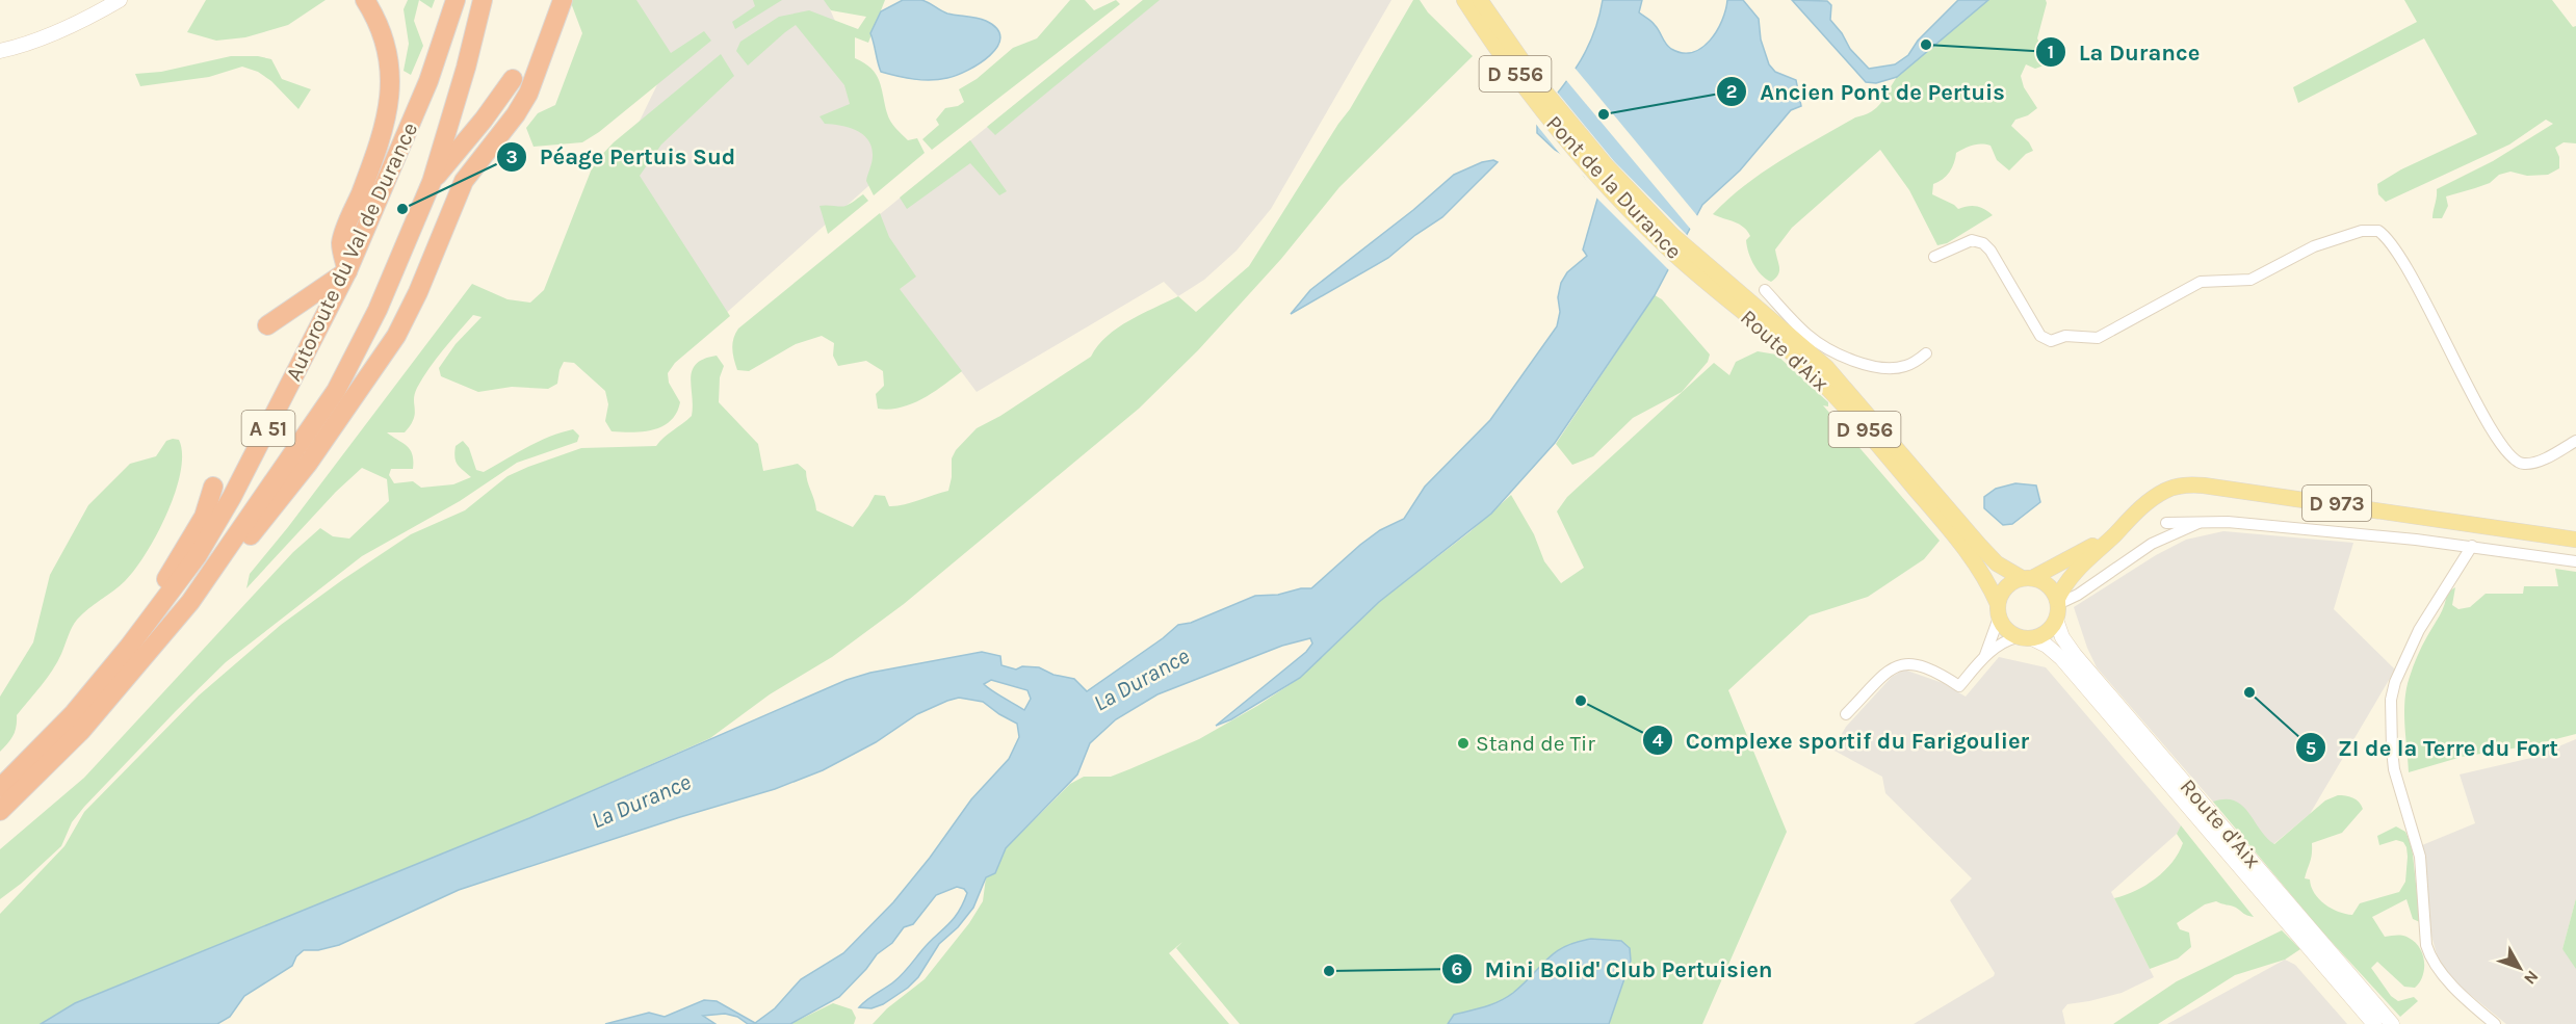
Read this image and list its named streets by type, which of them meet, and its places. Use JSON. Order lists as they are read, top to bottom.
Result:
{
  "streets": {
    "highway": ["Autoroute du Val de Durance", "A 51"],
    "main road": [
      "D 556",
      "Pont de la Durance",
      "Route d'Aix",
      "D 956",
      "D 973"
    ]
  },
  "crossings": [
    ["Pont de la Durance", "Route d'Aix"],
    ["Route d'Aix", "D 973"]
  ],
  "water": ["La Durance"],
  "places": [
    "La Durance",
    "Ancien Pont de Pertuis",
    "Péage Pertuis Sud",
    "ZI de la Terre du Fort",
    "Complexe sportif du Farigoulier",
    "Stand de Tir",
    "Mini Bolid' Club Pertuisien"
  ],
  "north": "bottom right"
}
